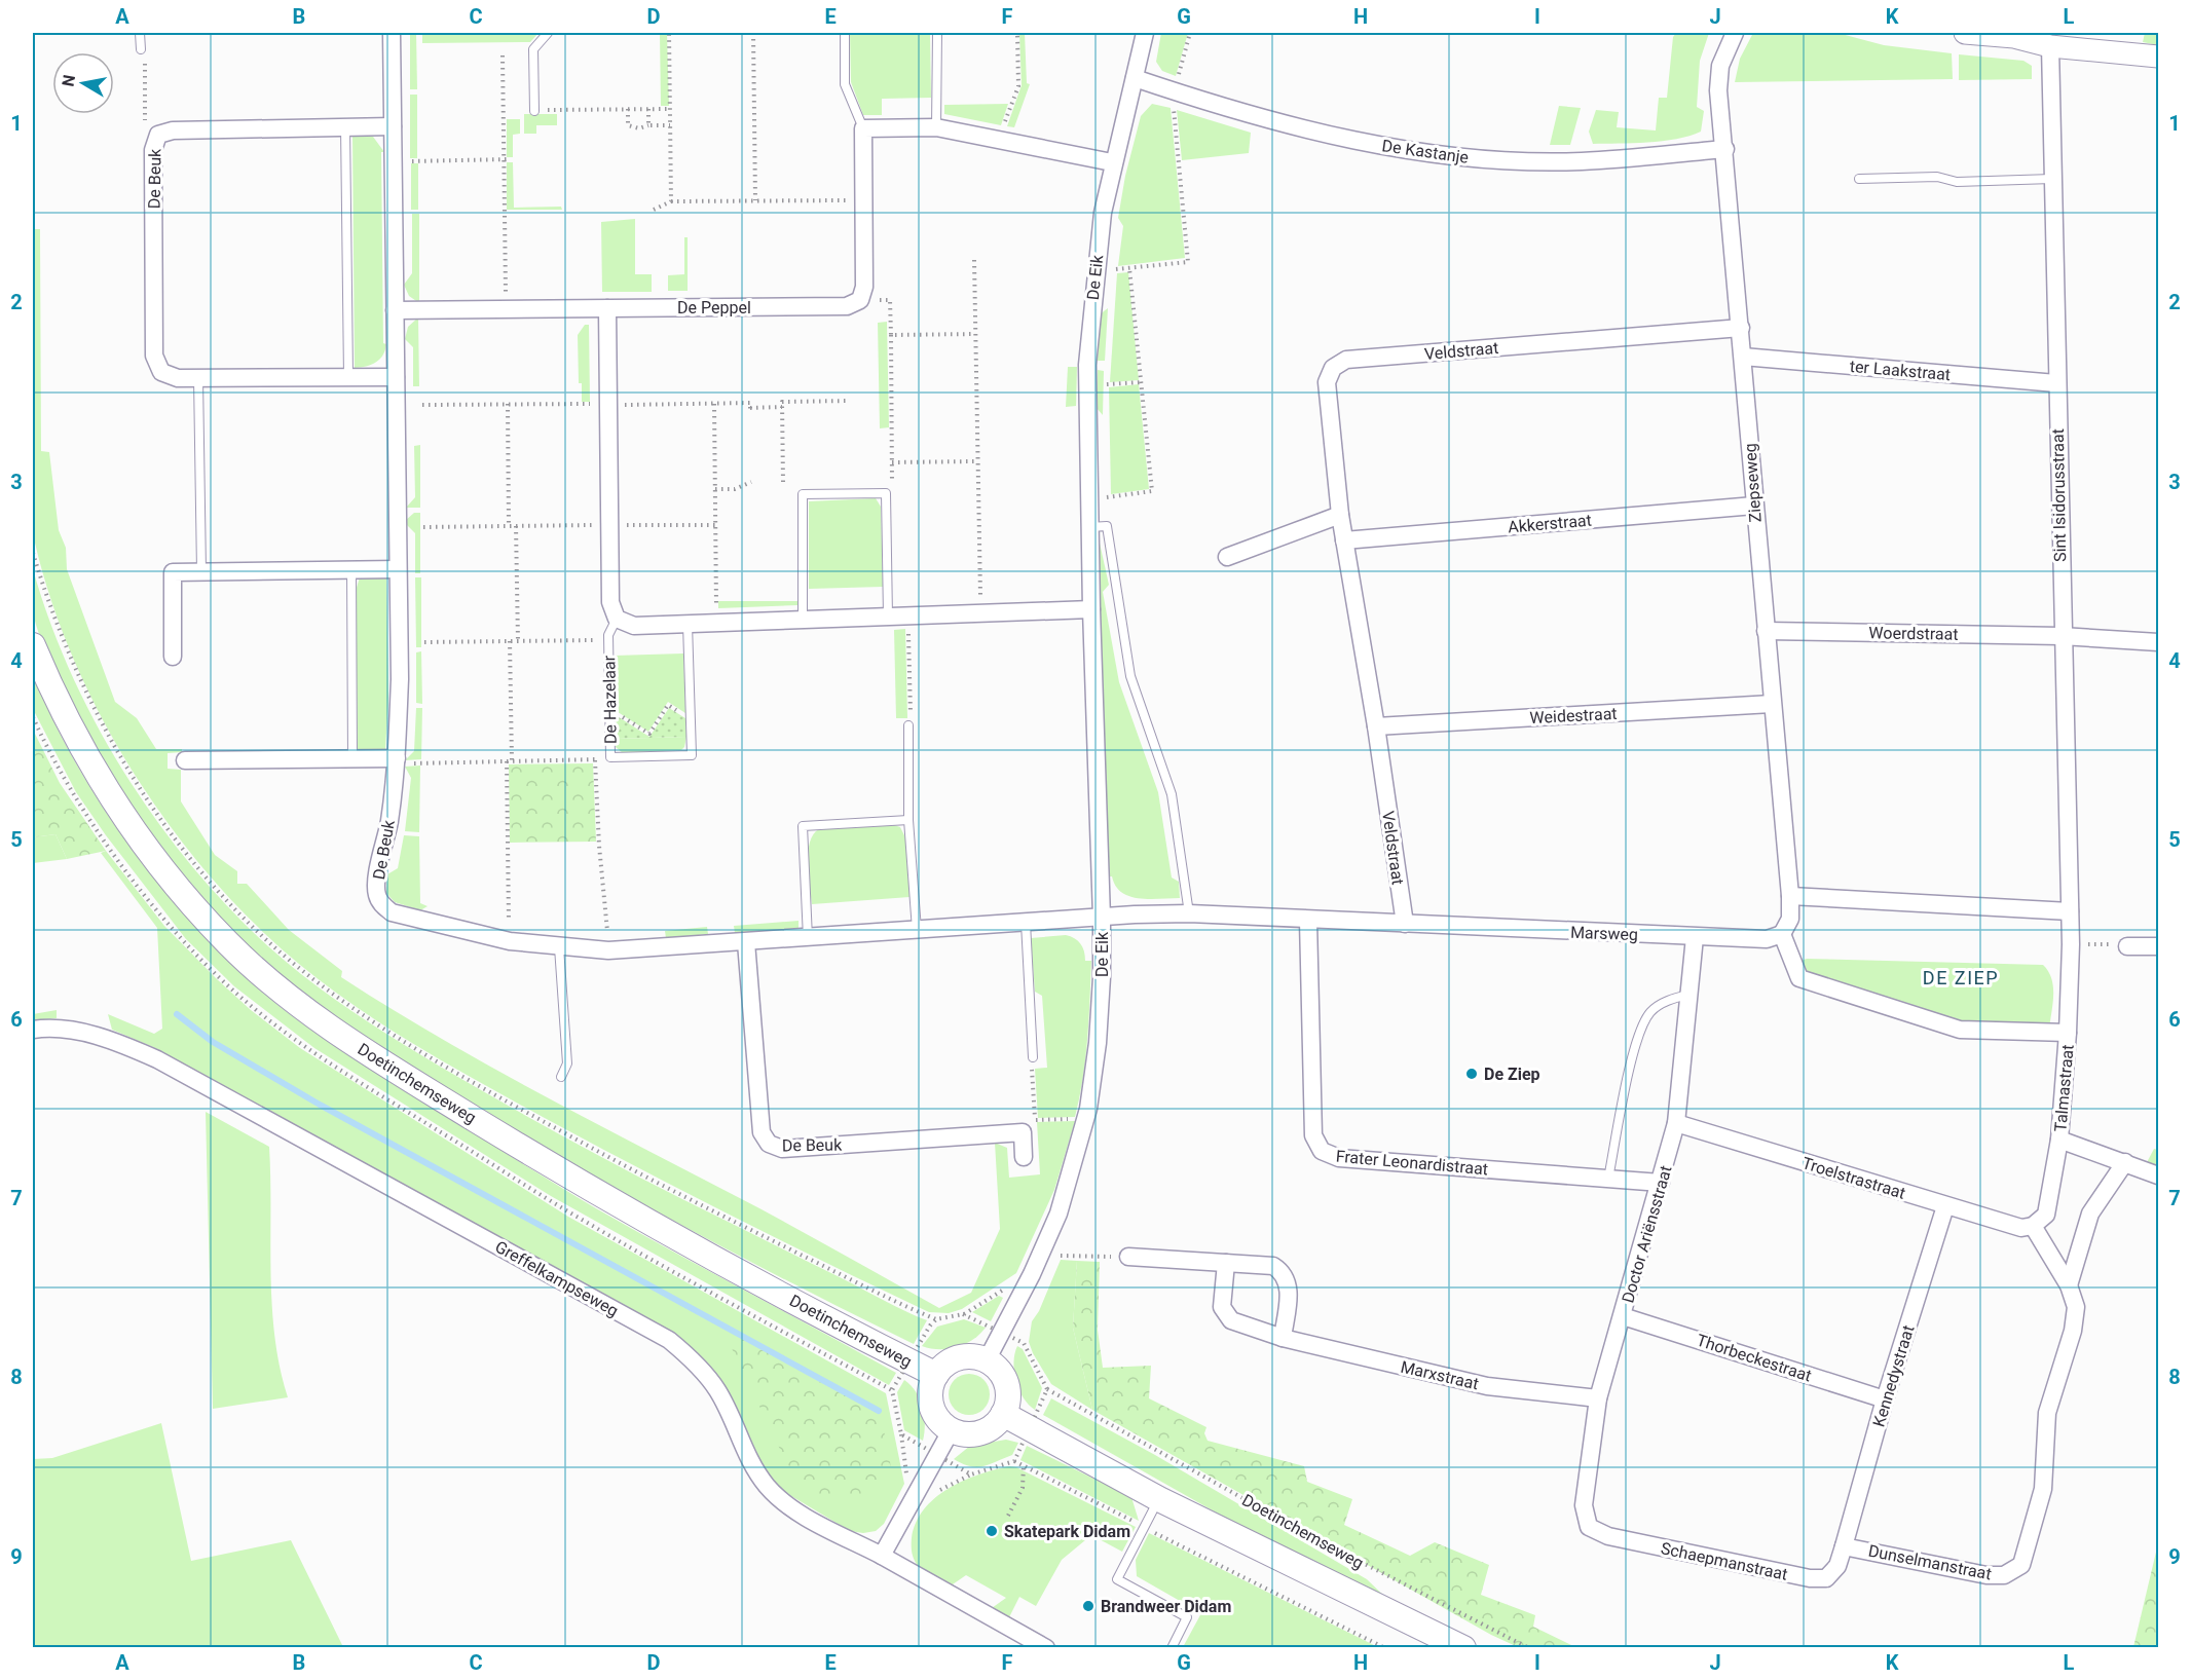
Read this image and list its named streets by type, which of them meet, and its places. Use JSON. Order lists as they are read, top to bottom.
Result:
{
  "streets": {
    "main road": ["Doetinchemseweg"],
    "street": [
      "De Kastanje",
      "De Beuk",
      "De Eik",
      "De Peppel",
      "Veldstraat",
      "ter Laakstraat",
      "Ziepseweg",
      "Sint Isidorusstraat",
      "Akkerstraat",
      "Woerdstraat",
      "Weidestraat",
      "Marsweg",
      "Talmastraat",
      "Frater Leonardistraat",
      "Troelstrastraat",
      "Doctor Ariënsstraat",
      "Greffelkampseweg",
      "Thorbeckestraat",
      "Marxstraat",
      "Kennedystraat",
      "Schaepmanstraat",
      "Dunselmanstraat"
    ],
    "lane": ["De Hazelaar"]
  },
  "crossings": [
    ["De Kastanje", "De Eik"],
    ["De Kastanje", "Ziepseweg"],
    ["De Beuk", "De Eik"],
    ["De Beuk", "De Peppel"],
    ["De Beuk", "Marsweg"],
    ["De Eik", "Marsweg"],
    ["De Eik", "Doetinchemseweg"],
    ["Veldstraat", "Ziepseweg"],
    ["Veldstraat", "Akkerstraat"],
    ["Veldstraat", "Weidestraat"],
    ["Veldstraat", "Marsweg"],
    ["ter Laakstraat", "Ziepseweg"],
    ["ter Laakstraat", "Sint Isidorusstraat"],
    ["Ziepseweg", "Akkerstraat"],
    ["Ziepseweg", "Woerdstraat"],
    ["Ziepseweg", "Weidestraat"],
    ["Ziepseweg", "Marsweg"],
    ["Sint Isidorusstraat", "Woerdstraat"],
    ["Sint Isidorusstraat", "Talmastraat"],
    ["Marsweg", "Frater Leonardistraat"],
    ["Marsweg", "Doctor Ariënsstraat"],
    ["Talmastraat", "Troelstrastraat"],
    ["Talmastraat", "Dunselmanstraat"],
    ["Frater Leonardistraat", "Doctor Ariënsstraat"],
    ["Troelstrastraat", "Doctor Ariënsstraat"],
    ["Troelstrastraat", "Kennedystraat"],
    ["Troelstrastraat", "Dunselmanstraat"],
    ["Doctor Ariënsstraat", "Thorbeckestraat"],
    ["Doctor Ariënsstraat", "Marxstraat"],
    ["Doctor Ariënsstraat", "Schaepmanstraat"],
    ["Thorbeckestraat", "Kennedystraat"],
    ["Kennedystraat", "Schaepmanstraat"],
    ["Kennedystraat", "Dunselmanstraat"],
    ["Schaepmanstraat", "Dunselmanstraat"]
  ],
  "districts": ["DE ZIEP"],
  "places": ["De Ziep", "Skatepark Didam", "Brandweer Didam"],
  "north": "left",
  "grid": {
    "columns": [
      "A",
      "B",
      "C",
      "D",
      "E",
      "F",
      "G",
      "H",
      "I",
      "J",
      "K",
      "L"
    ],
    "rows": [
      "1",
      "2",
      "3",
      "4",
      "5",
      "6",
      "7",
      "8",
      "9"
    ]
  }
}
